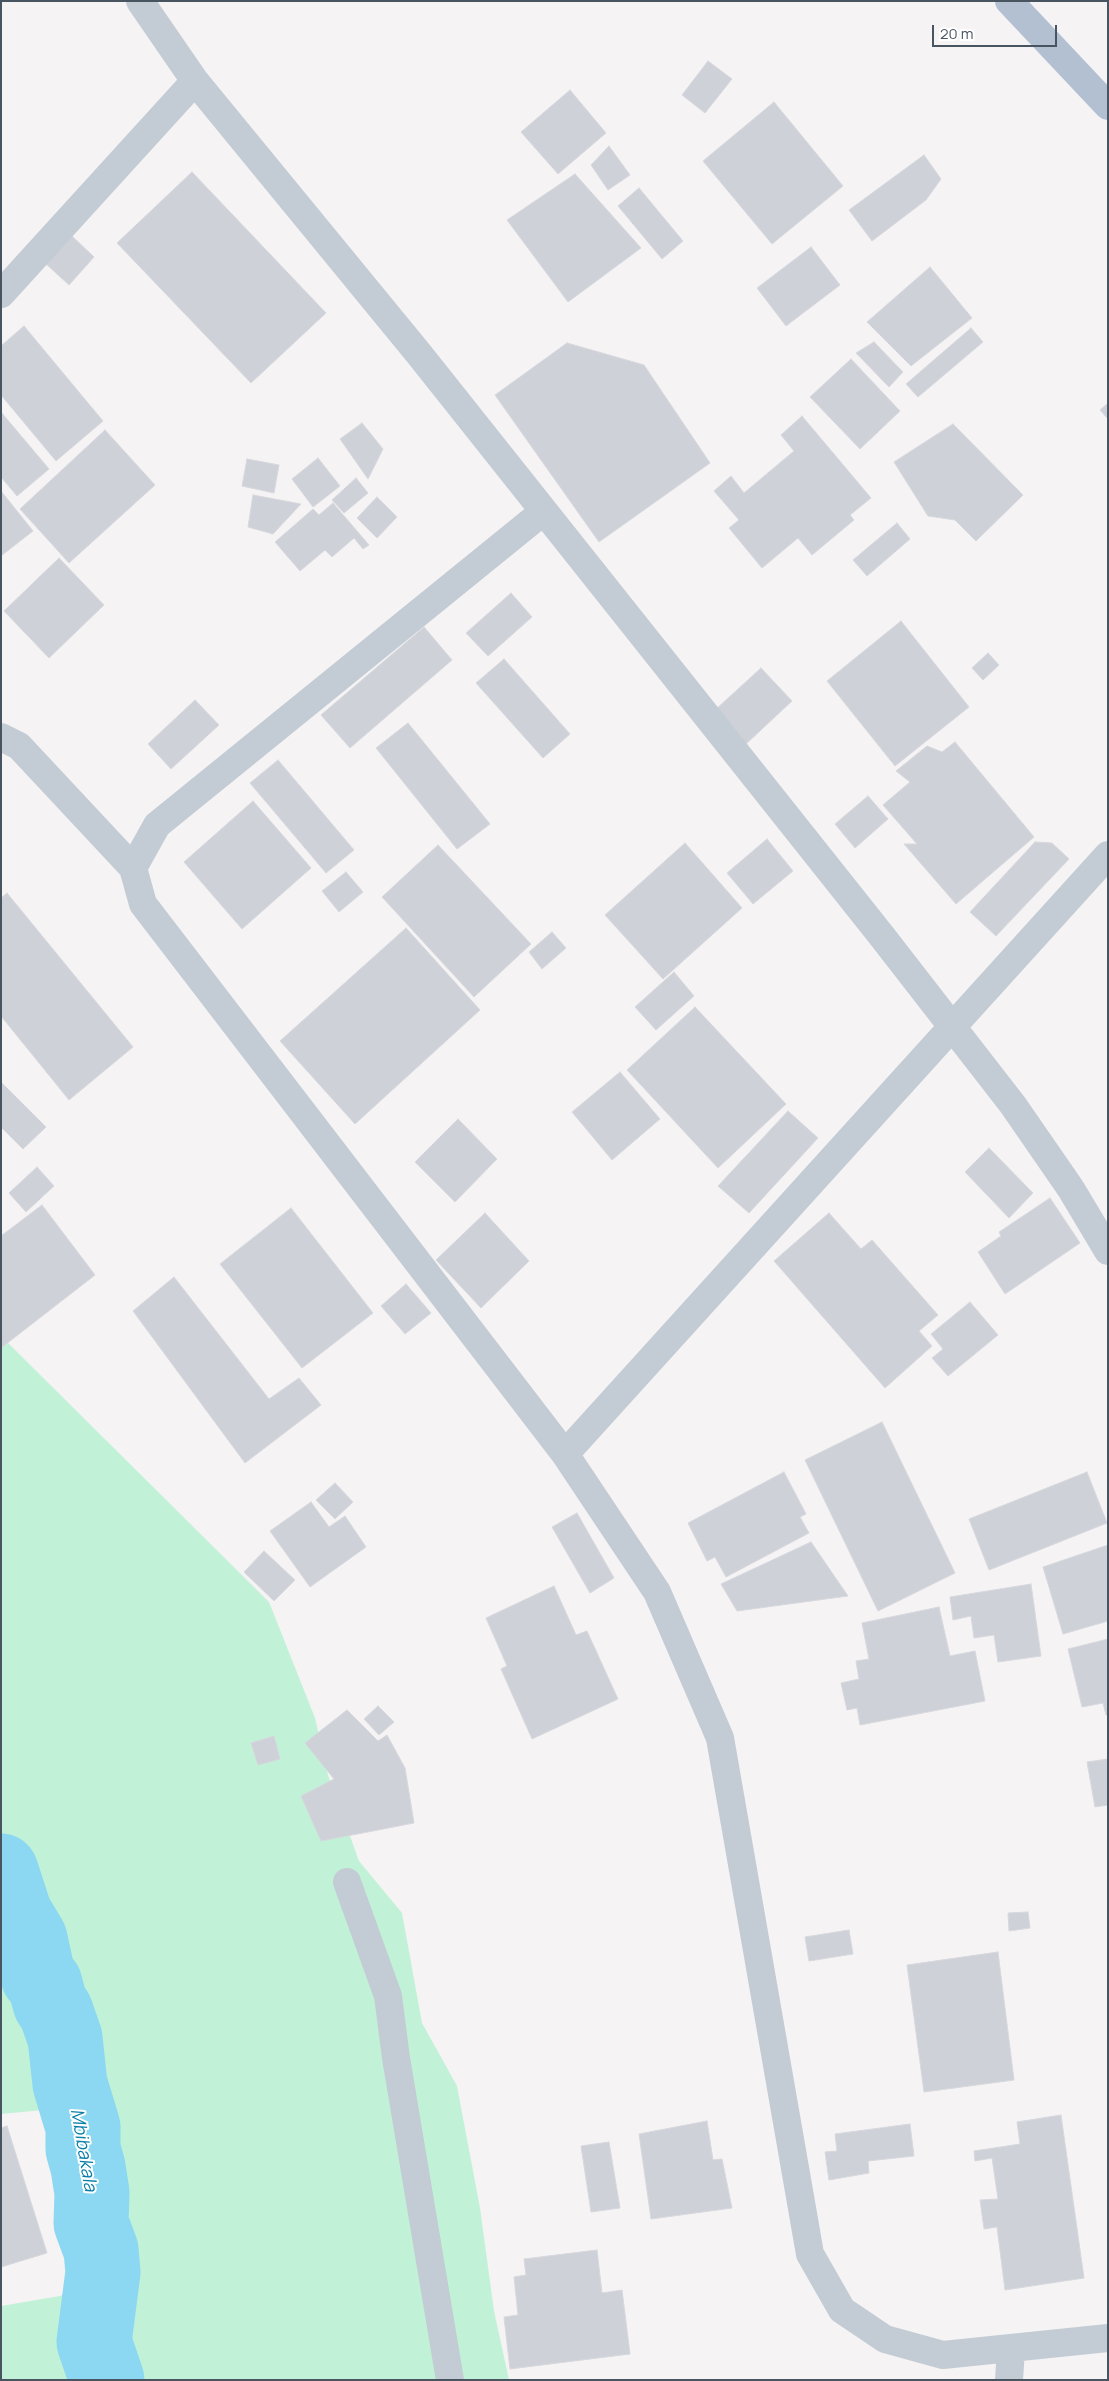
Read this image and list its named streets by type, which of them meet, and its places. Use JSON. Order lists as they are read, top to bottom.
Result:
{
  "water": ["Mbibakala"],
  "scale_bar": "20 m"
}
